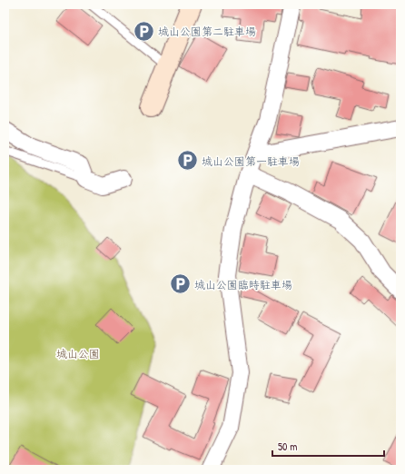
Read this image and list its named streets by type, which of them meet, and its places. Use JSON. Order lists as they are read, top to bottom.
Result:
{
  "parks": ["城山公園"],
  "places": {
    "parking": ["城山公園第二駐車場", "城山公園第一駐車場", "城山公園臨時駐車場"]
  },
  "scale_bar": "50 m"
}
